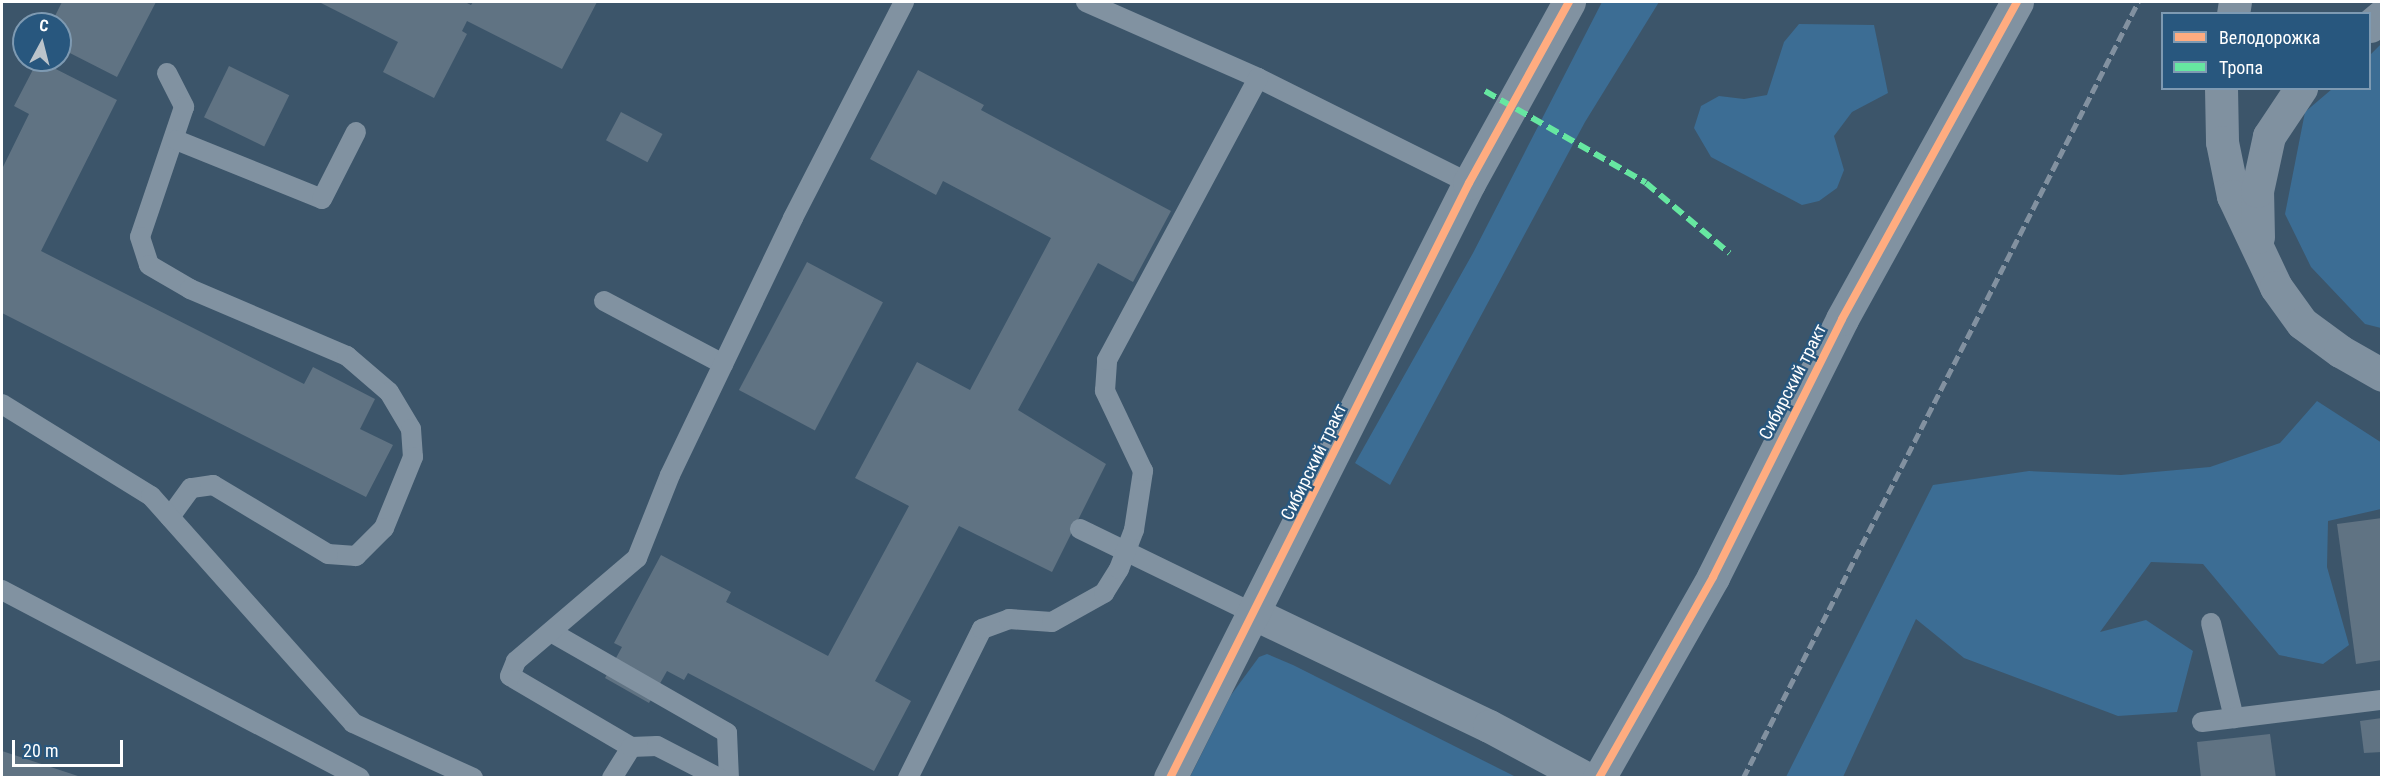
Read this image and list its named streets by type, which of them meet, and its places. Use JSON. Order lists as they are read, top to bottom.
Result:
{
  "streets": {
    "street": ["Сибирский тракт"]
  },
  "legend": ["Велодорожка", "Тропа"],
  "scale_bar": "20 m",
  "north": "top"
}
